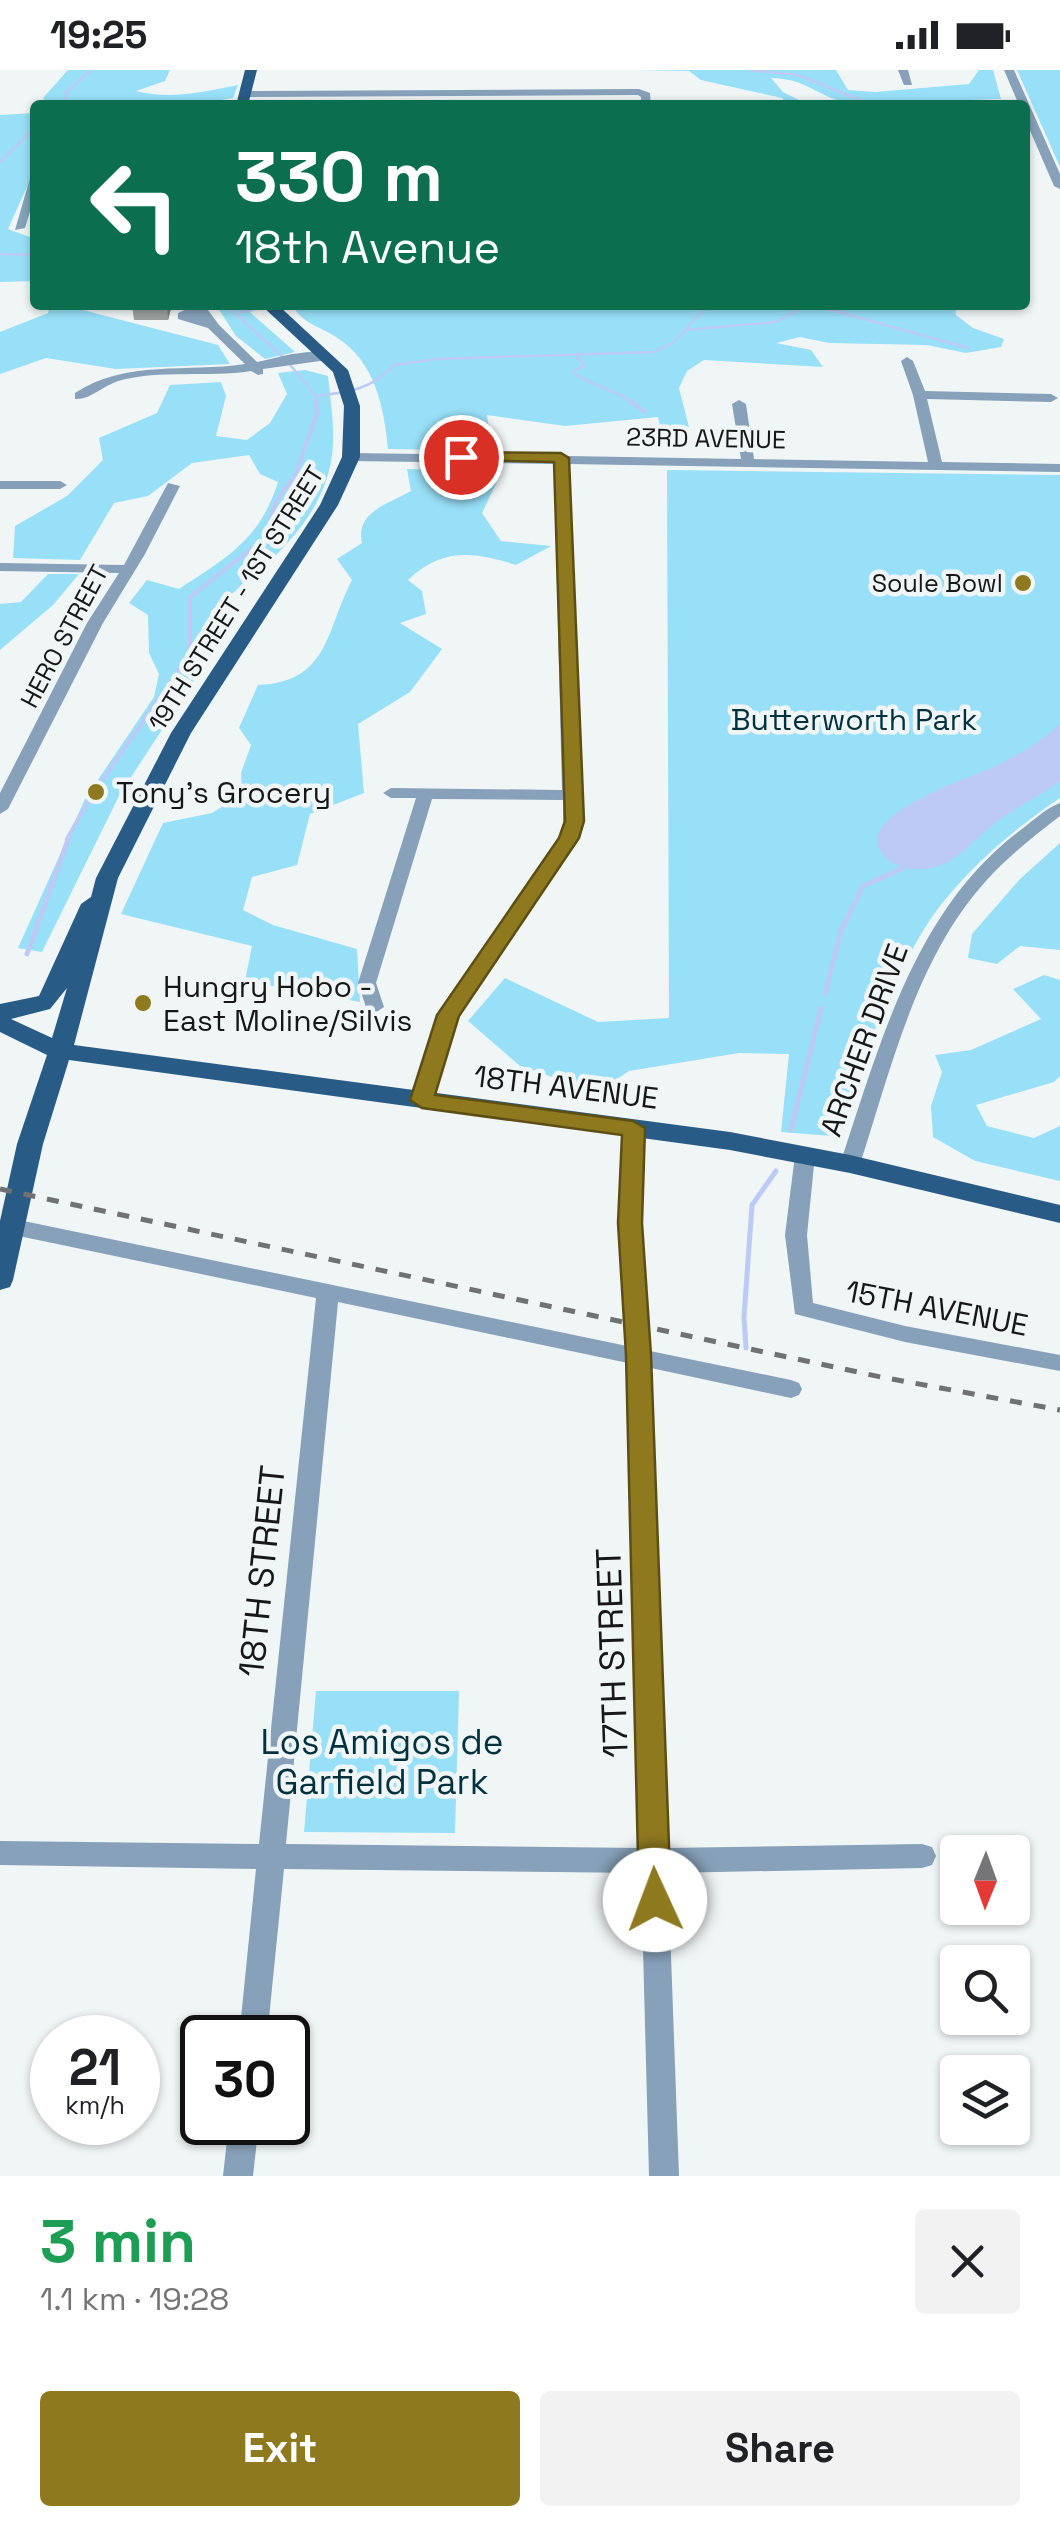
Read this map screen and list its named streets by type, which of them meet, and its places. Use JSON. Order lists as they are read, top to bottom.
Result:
{
  "streets": {
    "main road": ["19TH STREET - 1ST STREET", "18TH AVENUE"],
    "street": [
      "23RD AVENUE",
      "HERO STREET",
      "ARCHER DRIVE",
      "15TH AVENUE",
      "18TH STREET",
      "17TH STREET"
    ]
  },
  "crossings": [
    ["23RD AVENUE", "19TH STREET - 1ST STREET"],
    ["19TH STREET - 1ST STREET", "18TH AVENUE"],
    ["ARCHER DRIVE", "18TH AVENUE"],
    ["18TH AVENUE", "15TH AVENUE"],
    ["18TH AVENUE", "17TH STREET"]
  ],
  "parks": ["Butterworth Park", "Los Amigos de Garfield Park"],
  "places": ["Soule Bowl", "Tony's Grocery", "Hungry Hobo - East Moline/Silvis"],
  "north": "bottom",
  "page": {
    "status": "19:25",
    "turn": ["330 m", "18th Avenue"],
    "speed": "21 km/h",
    "limit": "30",
    "heading": ["3 min", "1.1 km · 19:28"],
    "buttons": ["Exit", "Share"]
  }
}
